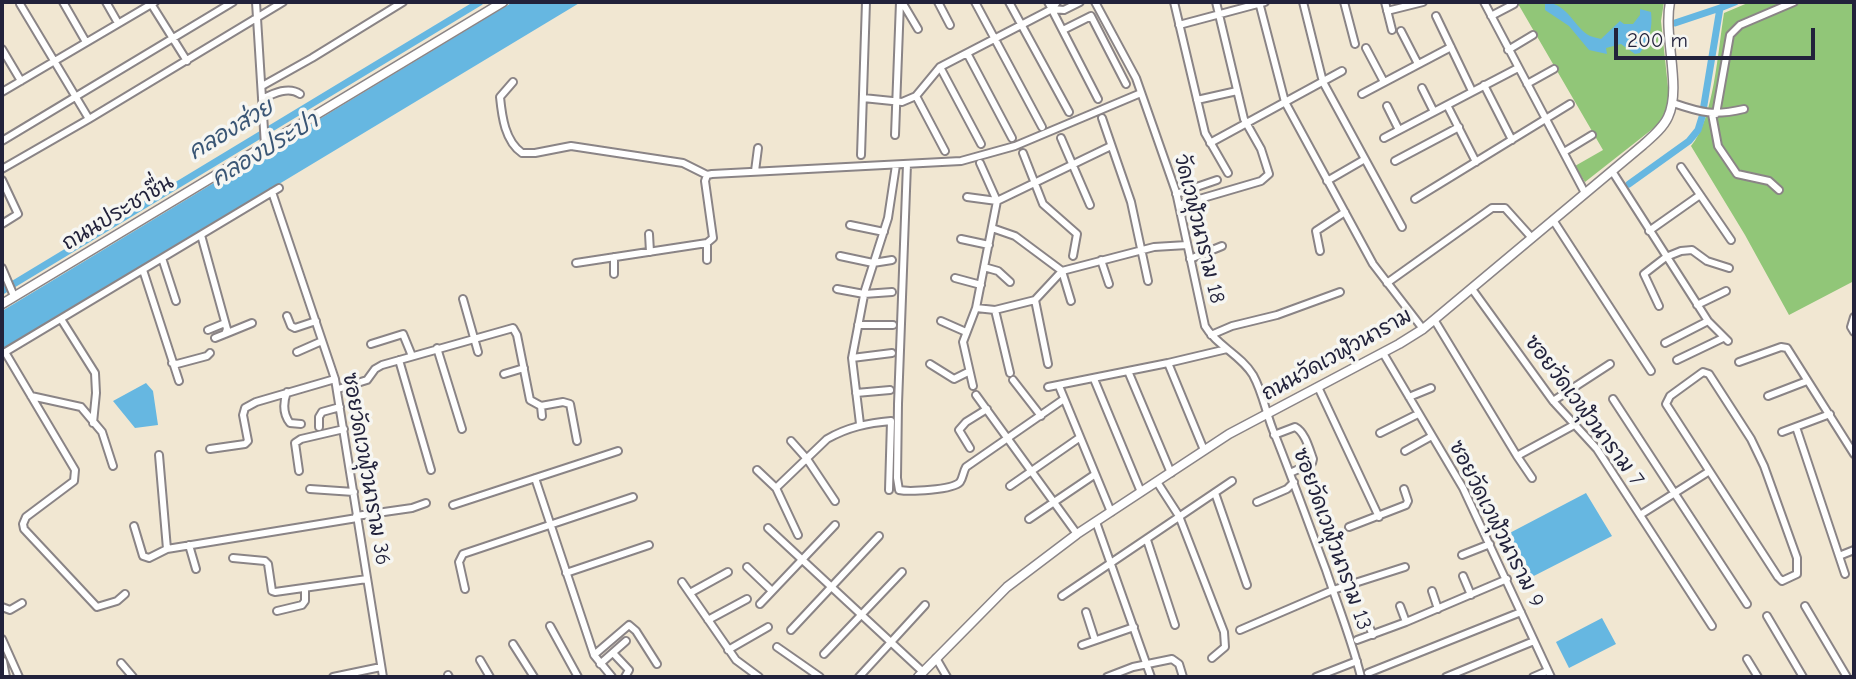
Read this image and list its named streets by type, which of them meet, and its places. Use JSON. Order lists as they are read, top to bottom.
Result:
{
  "streets": {
    "street": [
      "ถนนประชาชื่น",
      "วัดเวฬุวนาราม 18",
      "ถนนวัดเวฬุวนาราม",
      "ซอยวัดเวฬุวนาราม 7",
      "ซอยวัดเวฬุวนาราม 36",
      "ซอยวัดเวฬุวนาราม 9",
      "ซอยวัดเวฬุวนาราม 13"
    ]
  },
  "crossings": [
    ["วัดเวฬุวนาราม 18", "ถนนวัดเวฬุวนาราม"],
    ["วัดเวฬุวนาราม 18", "ซอยวัดเวฬุวนาราม 13"],
    ["ถนนวัดเวฬุวนาราม", "ซอยวัดเวฬุวนาราม 7"],
    ["ถนนวัดเวฬุวนาราม", "ซอยวัดเวฬุวนาราม 9"],
    ["ถนนวัดเวฬุวนาราม", "ซอยวัดเวฬุวนาราม 13"]
  ],
  "water": ["คลองส่วย", "คลองประปา"],
  "scale_bar": "200 m"
}
